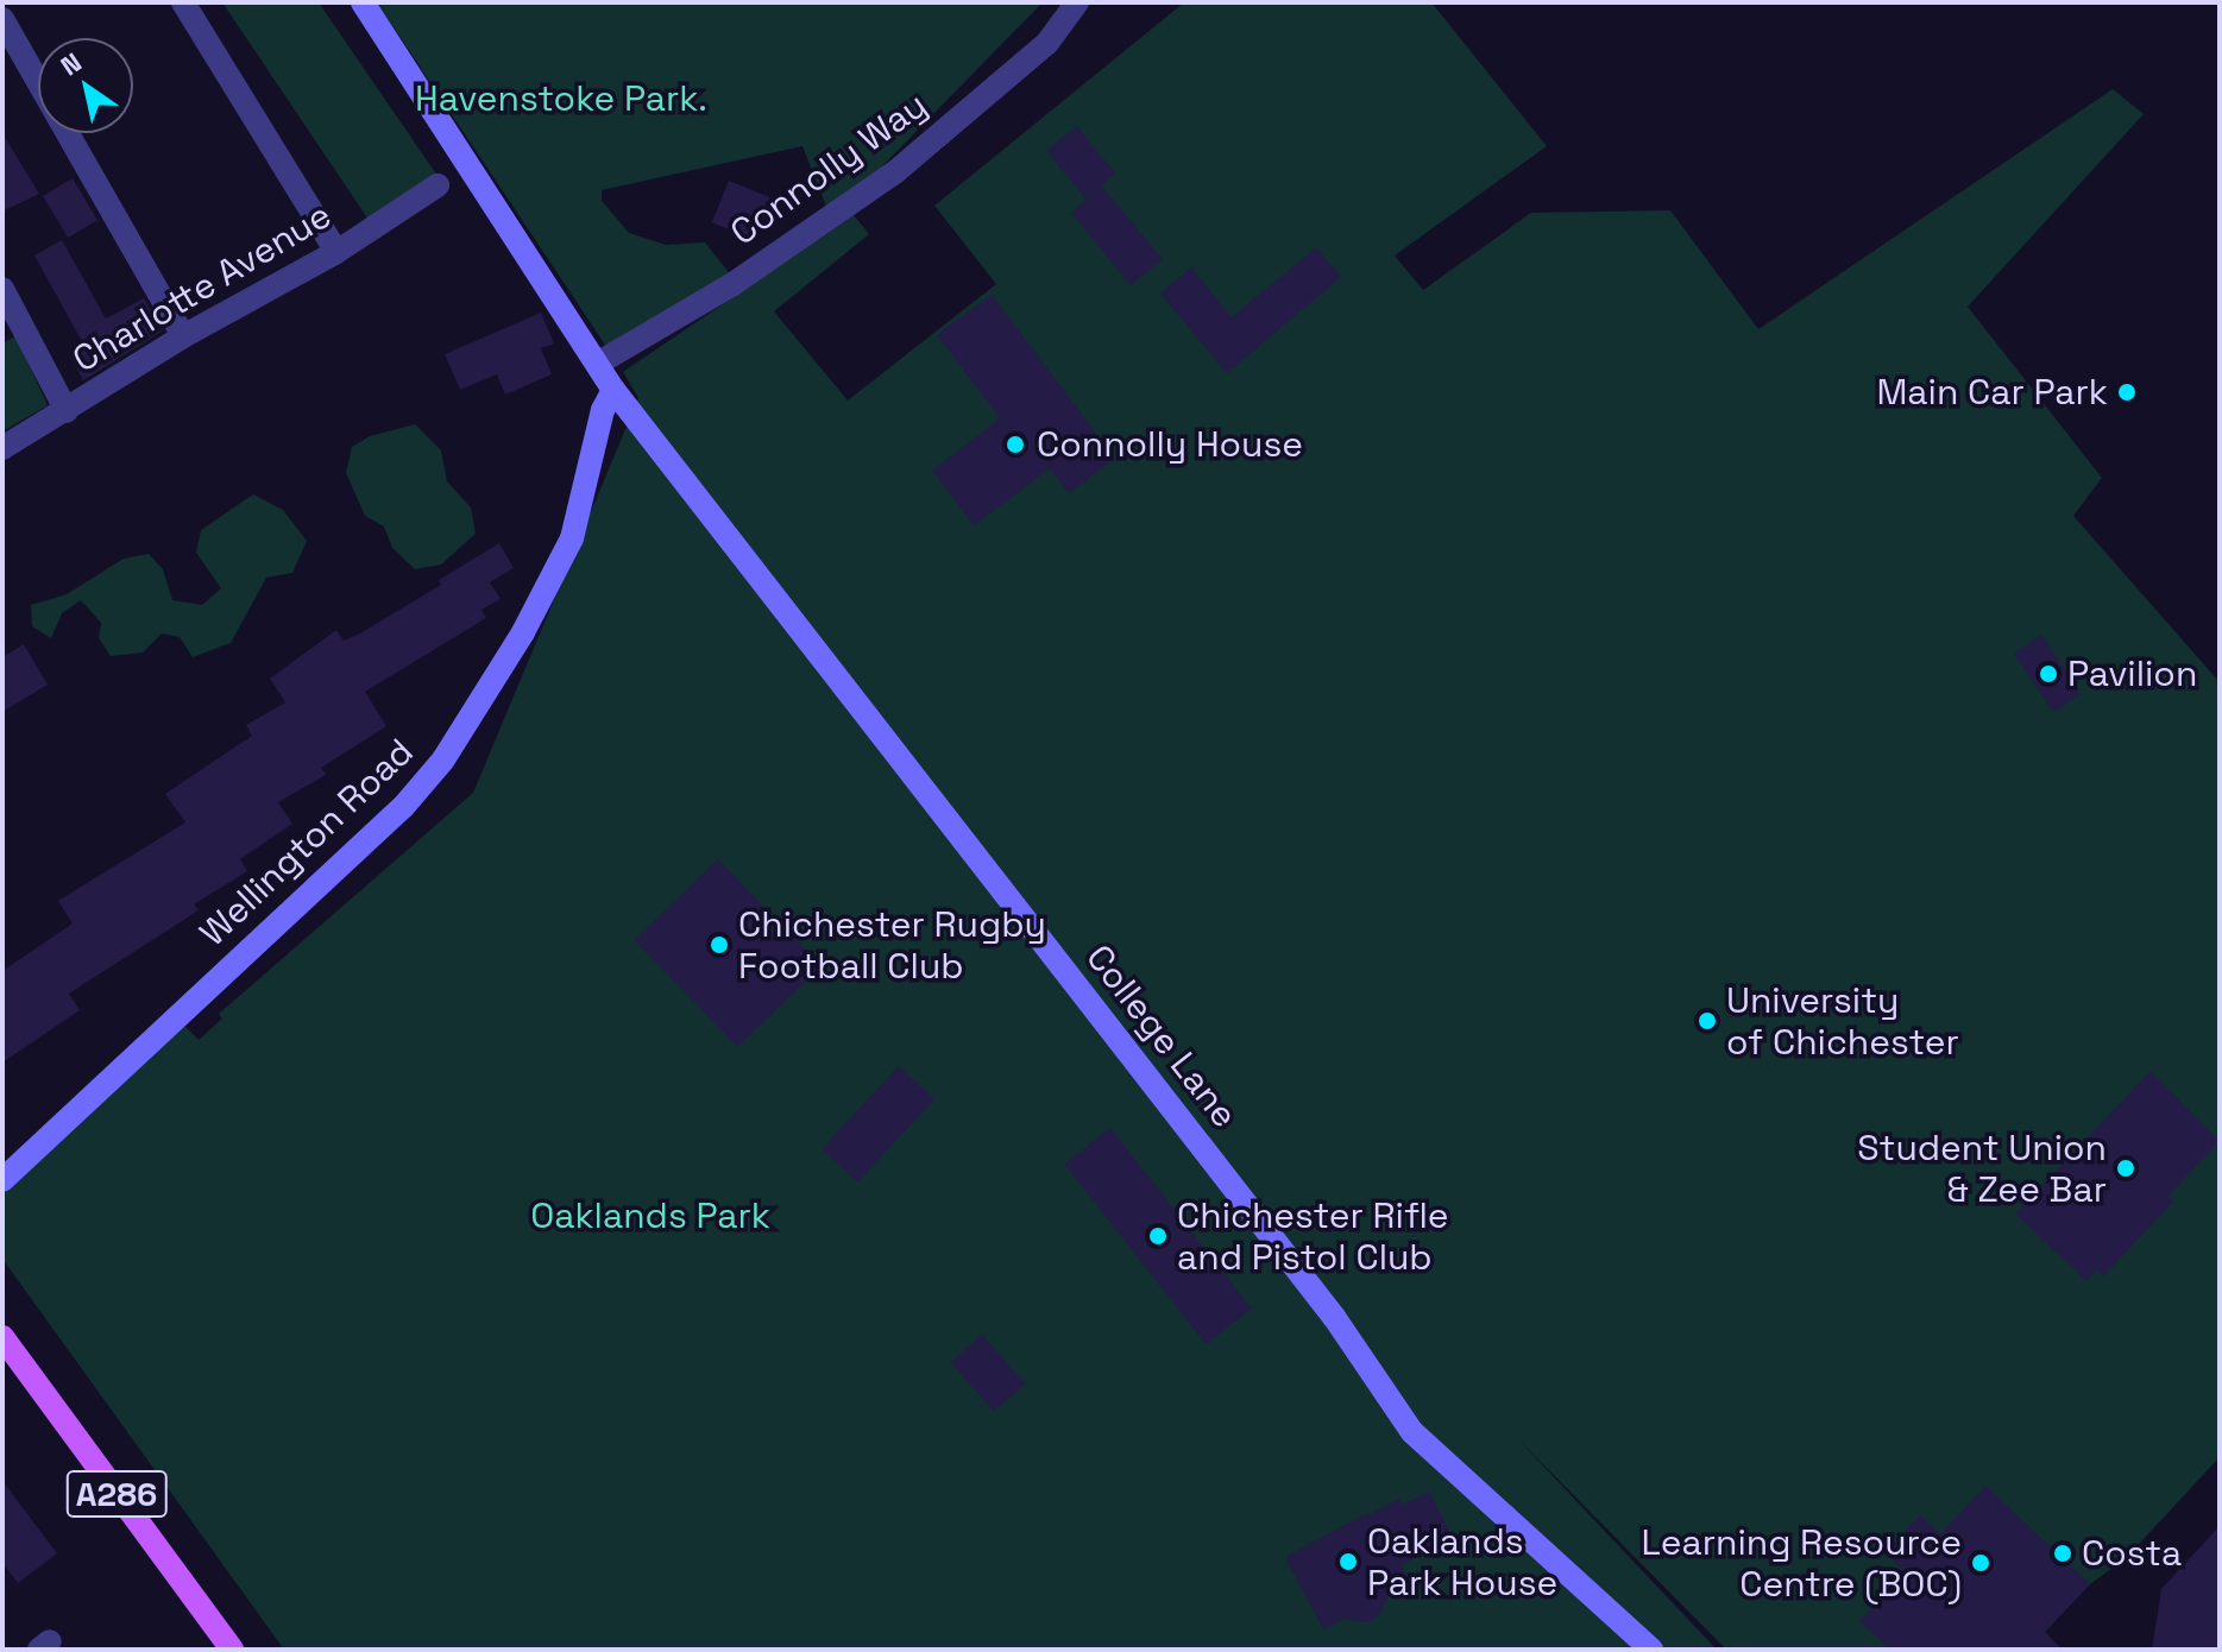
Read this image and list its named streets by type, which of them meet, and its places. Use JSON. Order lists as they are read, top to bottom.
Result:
{
  "streets": {
    "main road": ["A286"],
    "street": [
      "Connolly Way",
      "Charlotte Avenue",
      "Wellington Road",
      "College Lane"
    ]
  },
  "crossings": [
    ["Connolly Way", "College Lane"],
    ["Wellington Road", "College Lane"]
  ],
  "parks": ["Havenstoke Park.", "Oaklands Park"],
  "places": [
    "Main Car Park",
    "Connolly House",
    "Pavilion",
    "Chichester Rugby Football Club",
    "University of Chichester",
    "Student Union & Zee Bar",
    "Chichester Rifle and Pistol Club",
    "Costa",
    "Oaklands Park House",
    "Learning Resource Centre (BOC)"
  ],
  "north": "top left"
}
